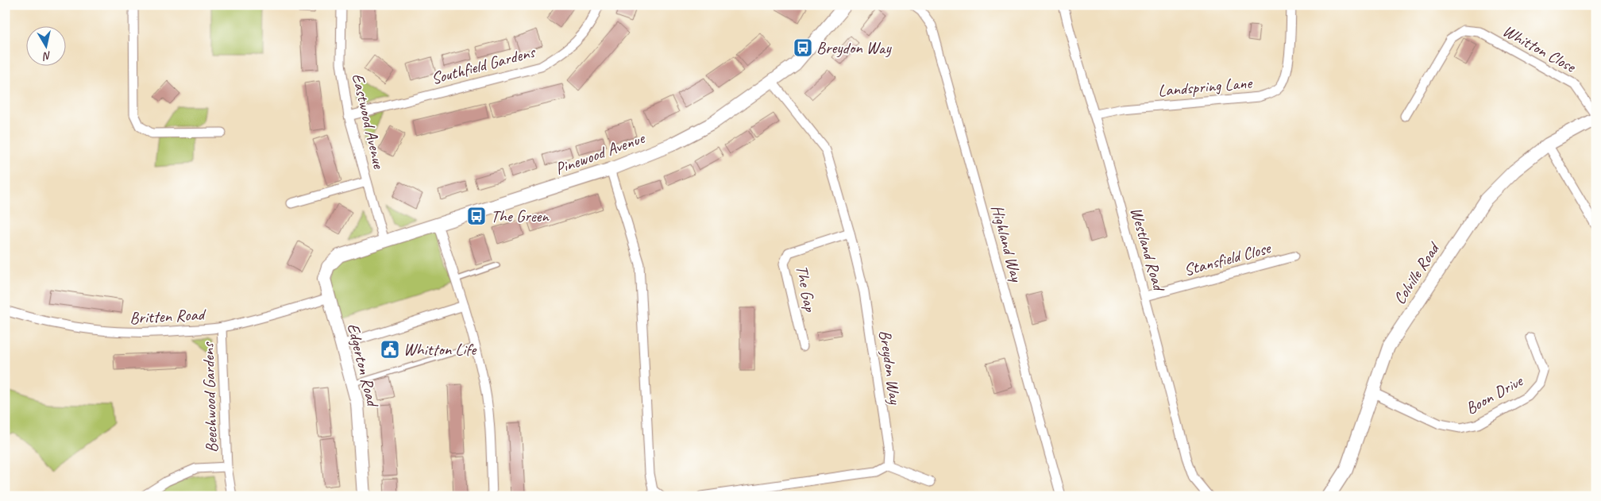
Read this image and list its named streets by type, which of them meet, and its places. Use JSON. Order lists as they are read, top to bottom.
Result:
{
  "streets": {
    "street": [
      "Whitton Close",
      "Southfield Gardens",
      "Landspring Lane",
      "Eastwood Avenue",
      "Pinewood Avenue",
      "Highland Way",
      "Westland Road",
      "Stansfield Close",
      "Colville Road",
      "The Gap",
      "Britten Road",
      "Edgerton Road",
      "Breydon Way",
      "Boon Drive",
      "Beechwood Gardens"
    ]
  },
  "crossings": [
    ["Southfield Gardens", "Eastwood Avenue"],
    ["Landspring Lane", "Westland Road"],
    ["Eastwood Avenue", "Pinewood Avenue"],
    ["Pinewood Avenue", "Edgerton Road"],
    ["Pinewood Avenue", "Breydon Way"],
    ["Westland Road", "Stansfield Close"],
    ["Colville Road", "Boon Drive"],
    ["The Gap", "Breydon Way"],
    ["Britten Road", "Edgerton Road"],
    ["Britten Road", "Beechwood Gardens"]
  ],
  "places": {
    "bus stop": ["Breydon Way", "The Green"],
    "public building": ["Whitton Life"]
  },
  "north": "bottom"
}
